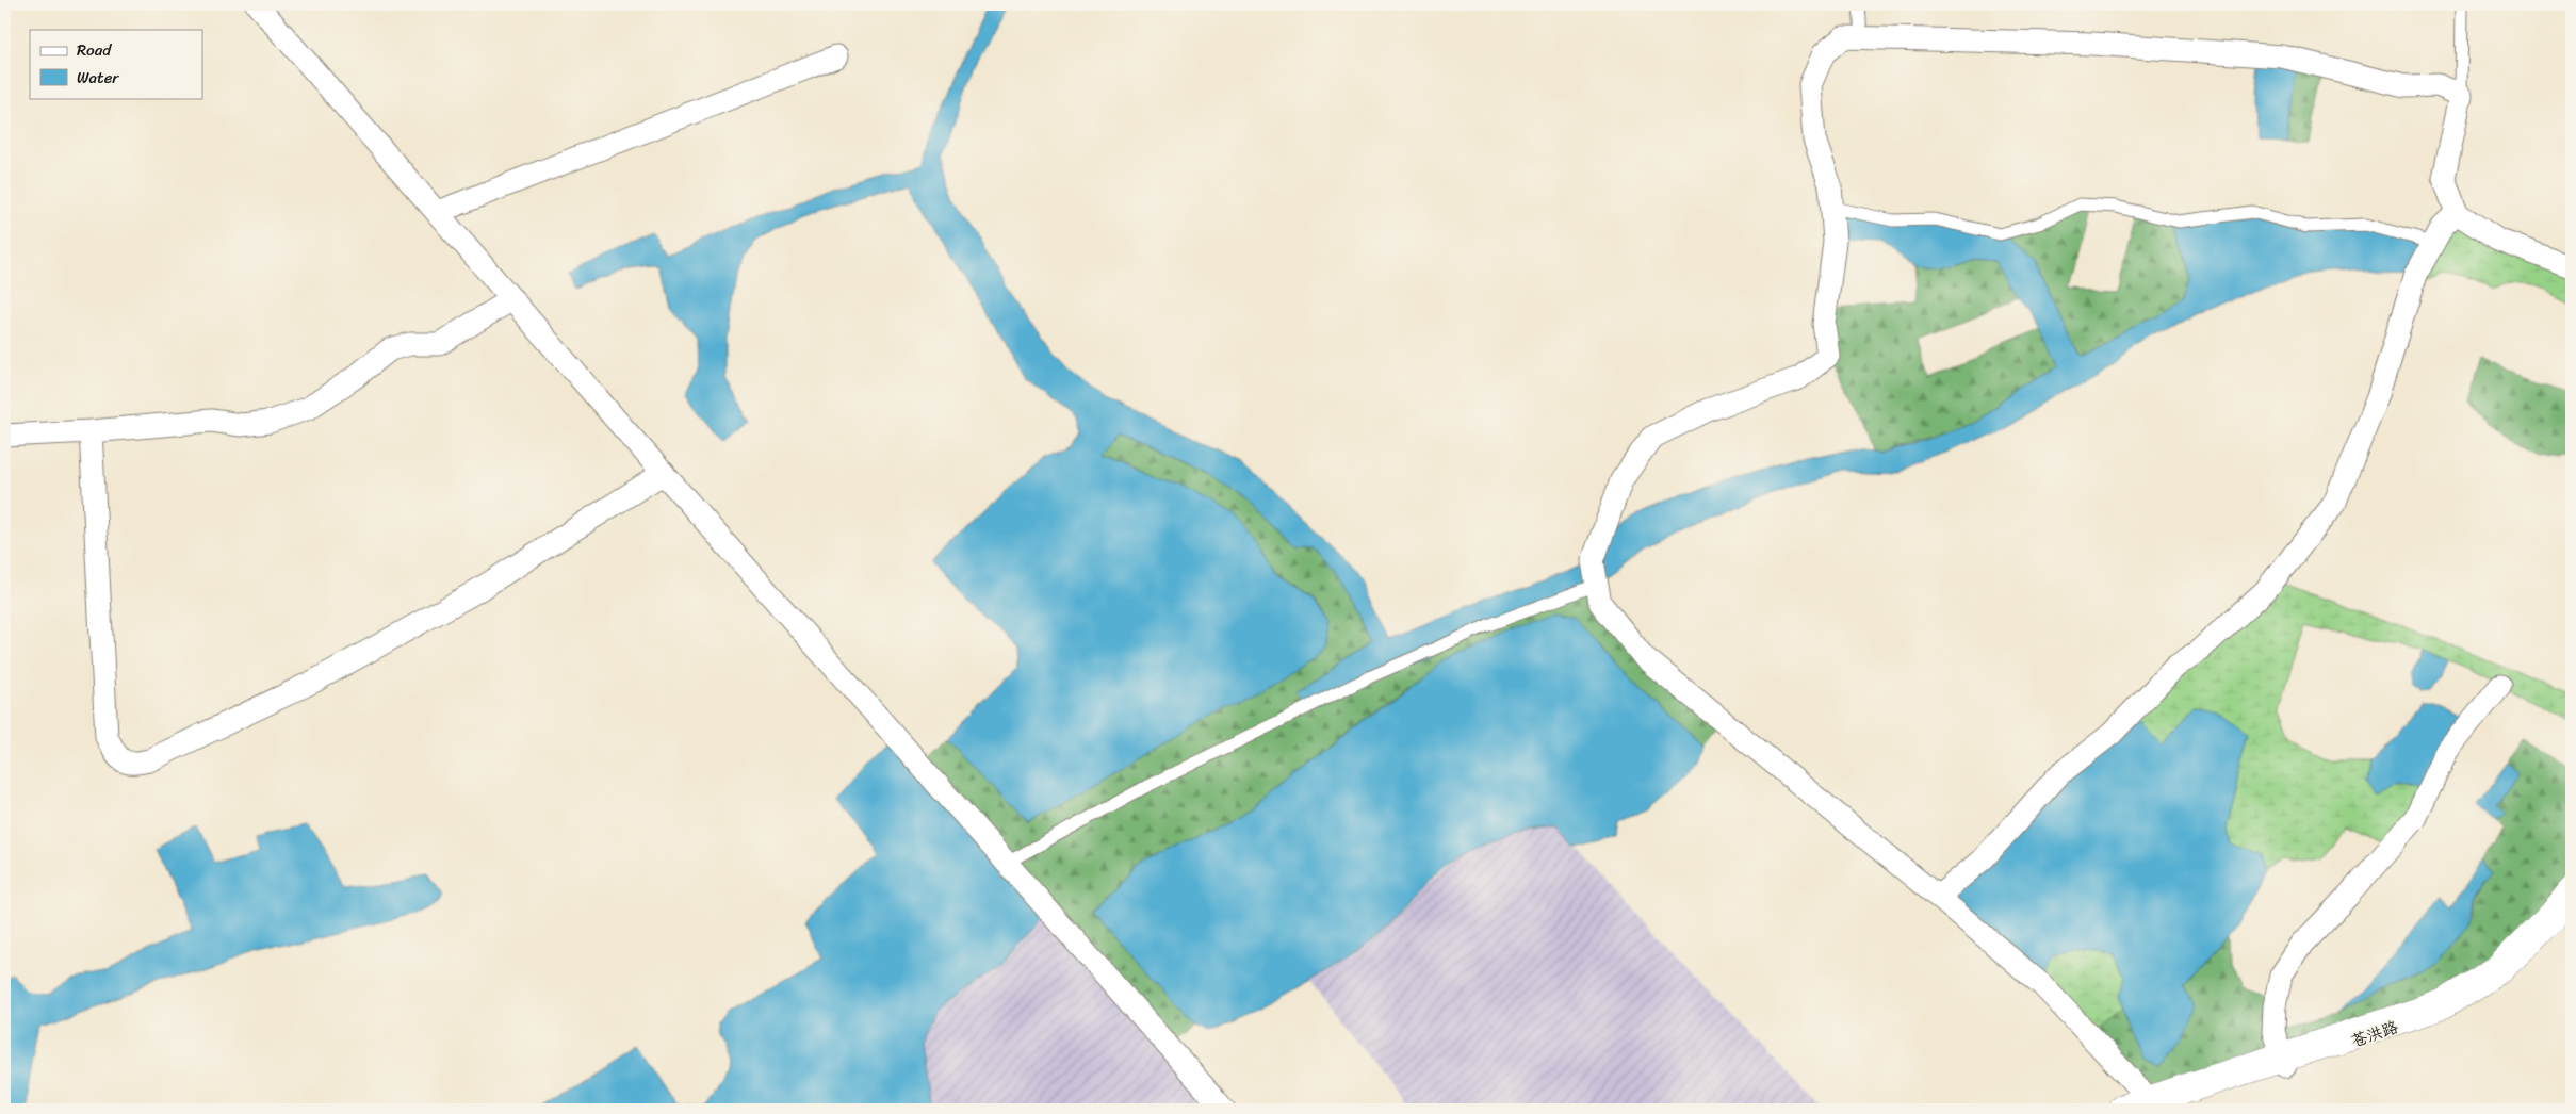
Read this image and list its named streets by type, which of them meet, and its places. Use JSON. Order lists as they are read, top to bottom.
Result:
{
  "streets": {
    "main road": ["苍洪路"]
  },
  "legend": ["Road", "Water"]
}
